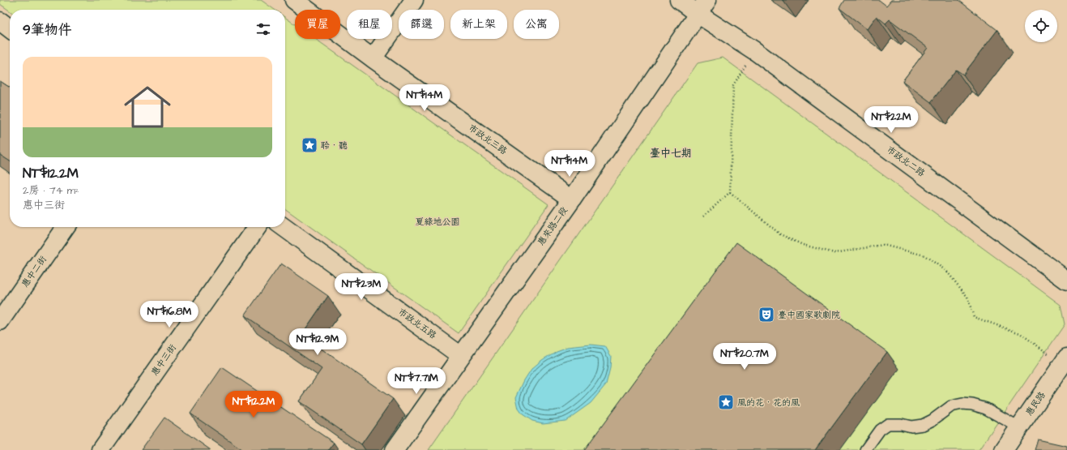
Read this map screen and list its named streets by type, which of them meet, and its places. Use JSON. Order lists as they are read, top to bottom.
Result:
{
  "streets": {
    "street": [
      "市政北三路",
      "市政北二路",
      "惠來路二段",
      "惠中二街",
      "市政北五路",
      "惠中三街",
      "惠民路"
    ]
  },
  "crossings": [
    ["市政北三路", "惠來路二段"],
    ["市政北二路", "惠來路二段"],
    ["惠來路二段", "市政北五路"]
  ],
  "districts": ["臺中七期"],
  "parks": ["夏綠地公園"],
  "places": {
    "place": ["聆‧聽", "風的花‧花的風"],
    "theatre": ["臺中國家歌劇院"]
  },
  "page": {
    "chip": [
      "買屋",
      "租屋",
      "篩選",
      "新上架",
      "公寓"
    ],
    "heading": "9筆物件",
    "list": [
      {
        "name": "NT$12.2M",
        "note": "2房 · 74 m² · 惠中三街"
      }
    ],
    "price": [
      "NT$14M",
      "NT$22M",
      "NT$14M",
      "NT$23M",
      "NT$16.8M",
      "NT$12.9M",
      "NT$20.7M",
      "NT$7.71M",
      "NT$12.2M"
    ]
  }
}
